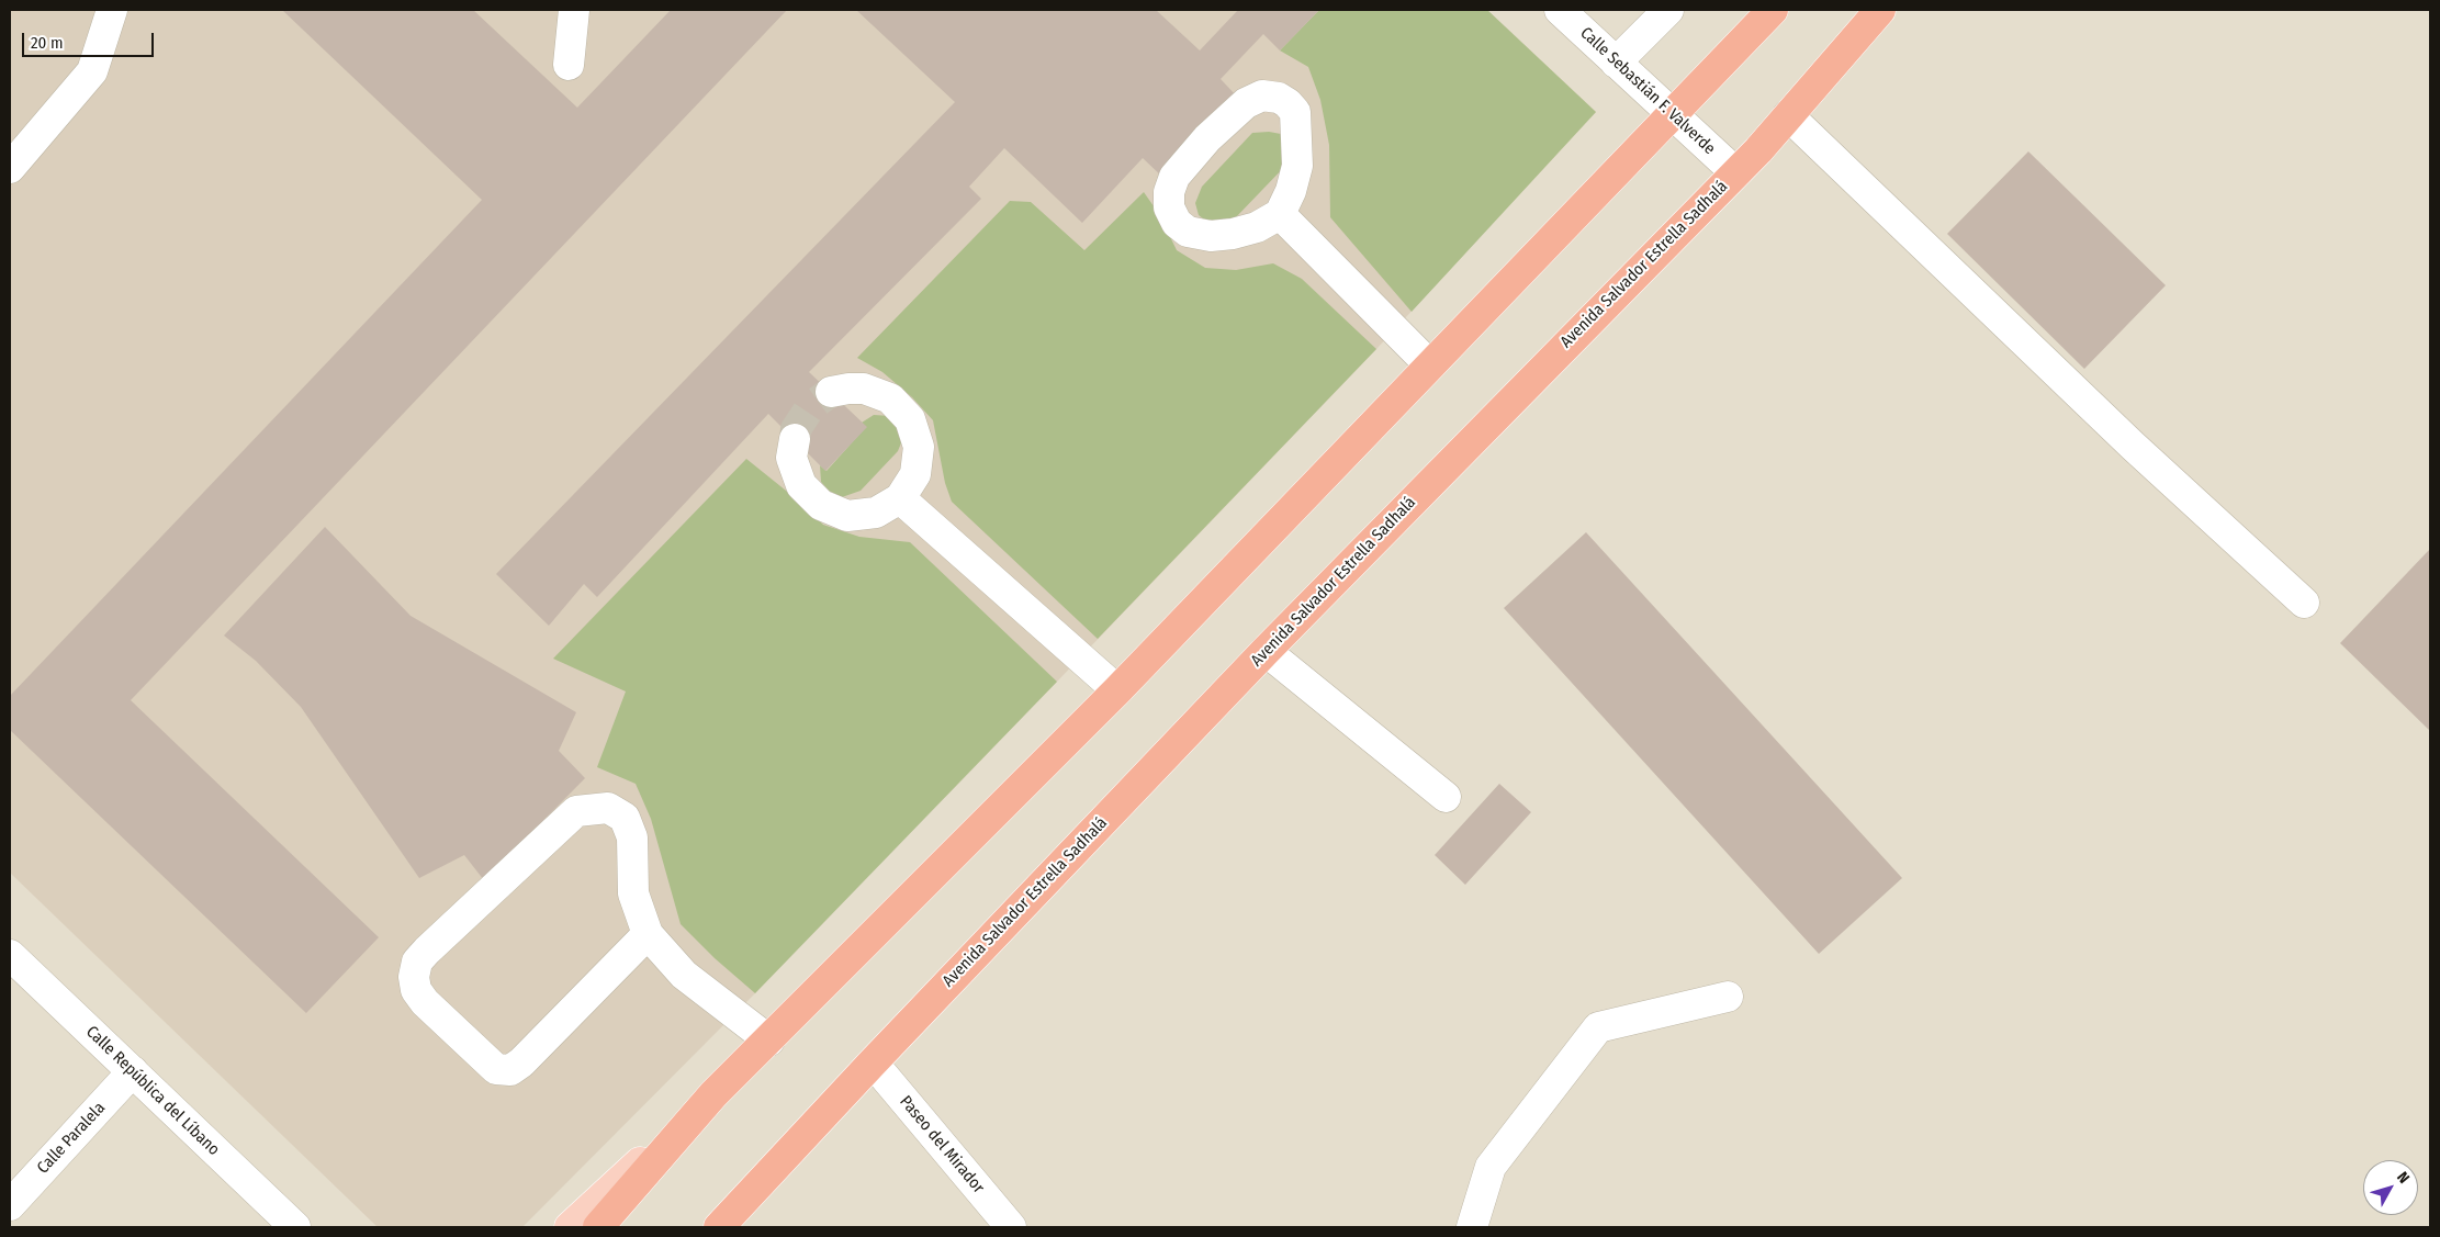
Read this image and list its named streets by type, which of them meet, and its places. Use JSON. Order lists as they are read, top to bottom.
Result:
{
  "streets": {
    "highway": ["Avenida Salvador Estrella Sadhalá"],
    "street": [
      "Calle Sebastián F. Valverde",
      "Calle República del Líbano",
      "Calle Paralela",
      "Paseo del Mirador"
    ]
  },
  "crossings": [
    ["Calle Sebastián F. Valverde", "Avenida Salvador Estrella Sadhalá"],
    ["Avenida Salvador Estrella Sadhalá", "Paseo del Mirador"],
    ["Calle República del Líbano", "Calle Paralela"]
  ],
  "scale_bar": "20 m",
  "north": "top right"
}
